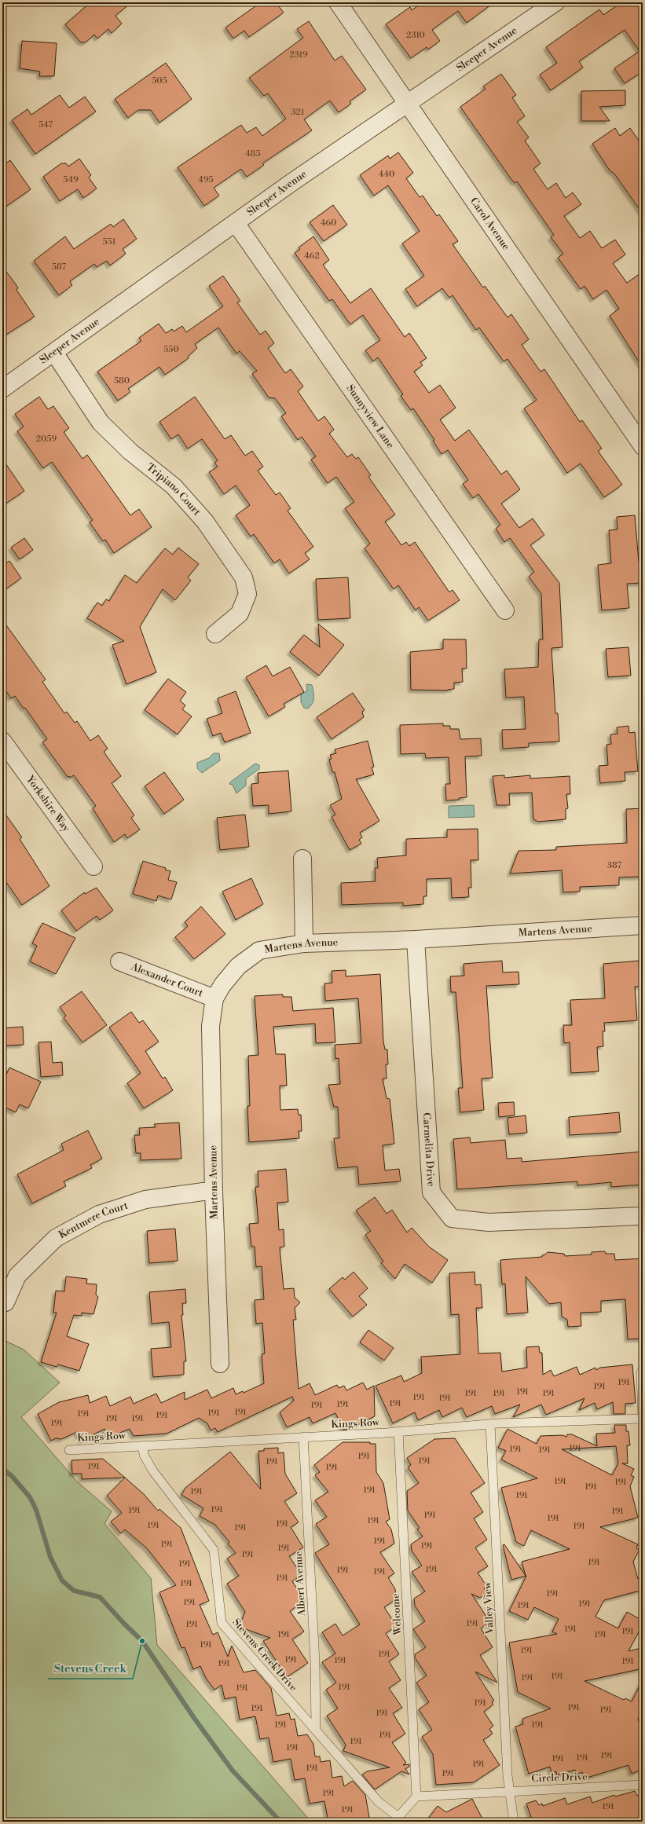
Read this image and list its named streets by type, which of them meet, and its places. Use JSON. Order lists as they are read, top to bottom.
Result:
{
  "streets": {
    "street": [
      "Sleeper Avenue",
      "Carol Avenue",
      "Sunnyview Lane",
      "Tripiano Court",
      "Yorkshire Way",
      "Martens Avenue",
      "Alexander Court",
      "Carmelita Drive",
      "Kentmere Court"
    ],
    "lane": [
      "Kings Row",
      "Albert Avenue",
      "Valley View",
      "Welcome",
      "Stevens Creek Drive",
      "Circle Drive"
    ]
  },
  "crossings": [
    ["Sleeper Avenue", "Carol Avenue"],
    ["Sleeper Avenue", "Sunnyview Lane"],
    ["Sleeper Avenue", "Tripiano Court"],
    ["Martens Avenue", "Alexander Court"],
    ["Martens Avenue", "Carmelita Drive"],
    ["Martens Avenue", "Kentmere Court"],
    ["Kings Row", "Albert Avenue"],
    ["Kings Row", "Valley View"],
    ["Kings Row", "Welcome"],
    ["Kings Row", "Stevens Creek Drive"],
    ["Albert Avenue", "Stevens Creek Drive"],
    ["Valley View", "Circle Drive"],
    ["Welcome", "Circle Drive"]
  ],
  "places": ["Stevens Creek"],
  "house_numbers": [
    "2310",
    "2319",
    "505",
    "321",
    "547",
    "485",
    "440",
    "549",
    "495",
    "460",
    "551",
    "462",
    "587",
    "550",
    "580",
    "2059",
    "387",
    "191",
    "191",
    "191",
    "191",
    "191",
    "191",
    "191",
    "191",
    "191",
    "191",
    "191",
    "191",
    "191",
    "191",
    "191",
    "191",
    "191",
    "191",
    "191",
    "191",
    "191",
    "191",
    "191",
    "191",
    "191",
    "191",
    "191",
    "191",
    "191",
    "191",
    "191",
    "191",
    "191",
    "191",
    "191",
    "191",
    "191",
    "191",
    "191",
    "191",
    "191",
    "191",
    "191",
    "191",
    "191",
    "191",
    "191",
    "191",
    "191",
    "191",
    "191",
    "191",
    "191",
    "191",
    "191",
    "191",
    "191",
    "191",
    "191",
    "191",
    "191",
    "191",
    "191",
    "191",
    "191",
    "191",
    "191",
    "191",
    "191",
    "191",
    "191",
    "191",
    "191",
    "191",
    "191",
    "191",
    "191",
    "191",
    "191",
    "191",
    "191",
    "191",
    "191",
    "191",
    "191",
    "191",
    "191",
    "191",
    "191",
    "191",
    "191",
    "191",
    "191",
    "191"
  ]
}
